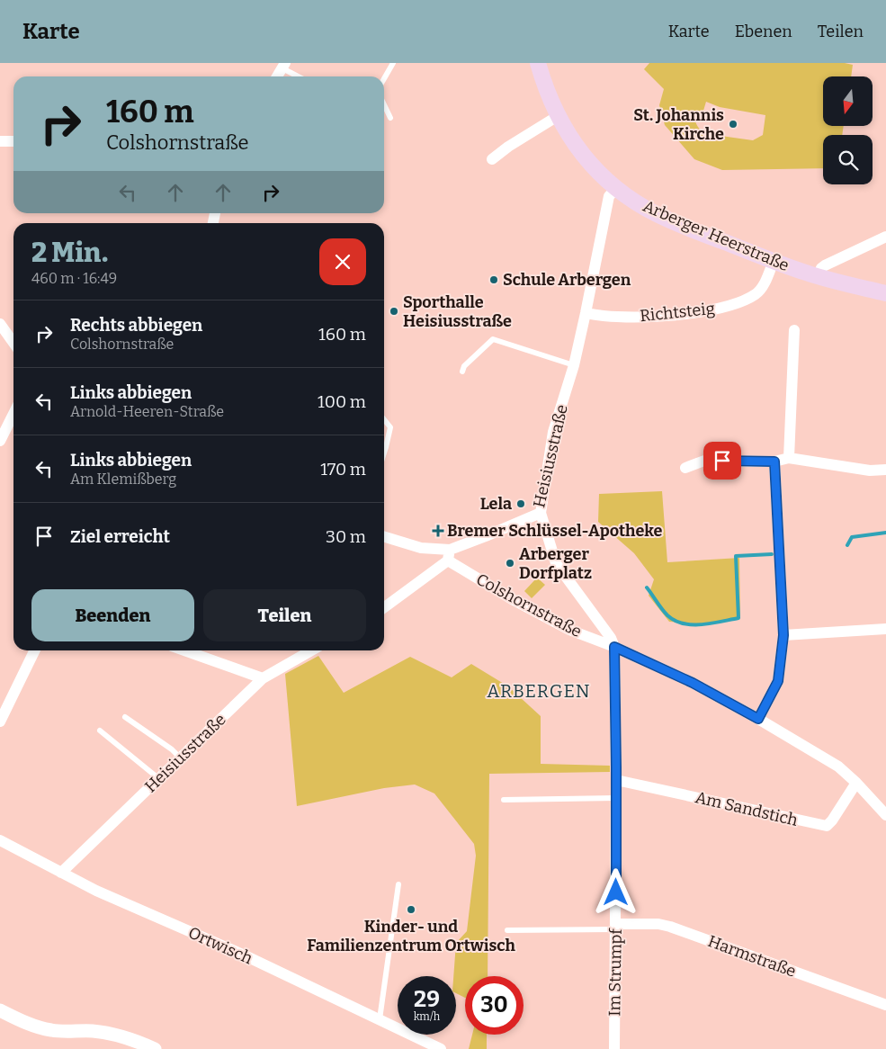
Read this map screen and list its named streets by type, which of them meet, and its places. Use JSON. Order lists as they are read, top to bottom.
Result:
{
  "streets": {
    "main road": ["Arberger Heerstraße"],
    "street": [
      "Richtsteig",
      "Heisiusstraße",
      "Colshornstraße",
      "Am Sandstich",
      "Ortwisch",
      "Harmstraße",
      "Im Strumpf"
    ]
  },
  "crossings": [
    ["Arberger Heerstraße", "Richtsteig"],
    ["Arberger Heerstraße", "Heisiusstraße"],
    ["Richtsteig", "Heisiusstraße"],
    ["Heisiusstraße", "Colshornstraße"],
    ["Heisiusstraße", "Ortwisch"],
    ["Heisiusstraße", "Im Strumpf"],
    ["Colshornstraße", "Am Sandstich"],
    ["Colshornstraße", "Im Strumpf"],
    ["Am Sandstich", "Im Strumpf"],
    ["Harmstraße", "Im Strumpf"]
  ],
  "districts": ["ARBERGEN"],
  "places": {
    "other": [
      "St. Johannis Kirche",
      "Schule Arbergen",
      "Sporthalle Heisiusstraße",
      "Lela",
      "Arberger Dorfplatz",
      "Kinder- und Familienzentrum Ortwisch"
    ],
    "health": ["Bremer Schlüssel-Apotheke"]
  },
  "north": "bottom",
  "page": {
    "header": "Karte",
    "nav": ["Karte", "Ebenen", "Teilen"],
    "turn": ["160 m", "Colshornstraße"],
    "heading": ["2 Min.", "460 m · 16:49"],
    "list": [
      {
        "name": "Rechts abbiegen",
        "note": "Colshornstraße",
        "value": "160 m"
      },
      {
        "name": "Links abbiegen",
        "note": "Arnold-Heeren-Straße",
        "value": "100 m"
      },
      {
        "name": "Links abbiegen",
        "note": "Am Klemißberg",
        "value": "170 m"
      },
      {
        "name": "Ziel erreicht",
        "value": "30 m"
      }
    ],
    "buttons": ["Beenden", "Teilen"],
    "speed": "29 km/h",
    "limit": "30"
  }
}
